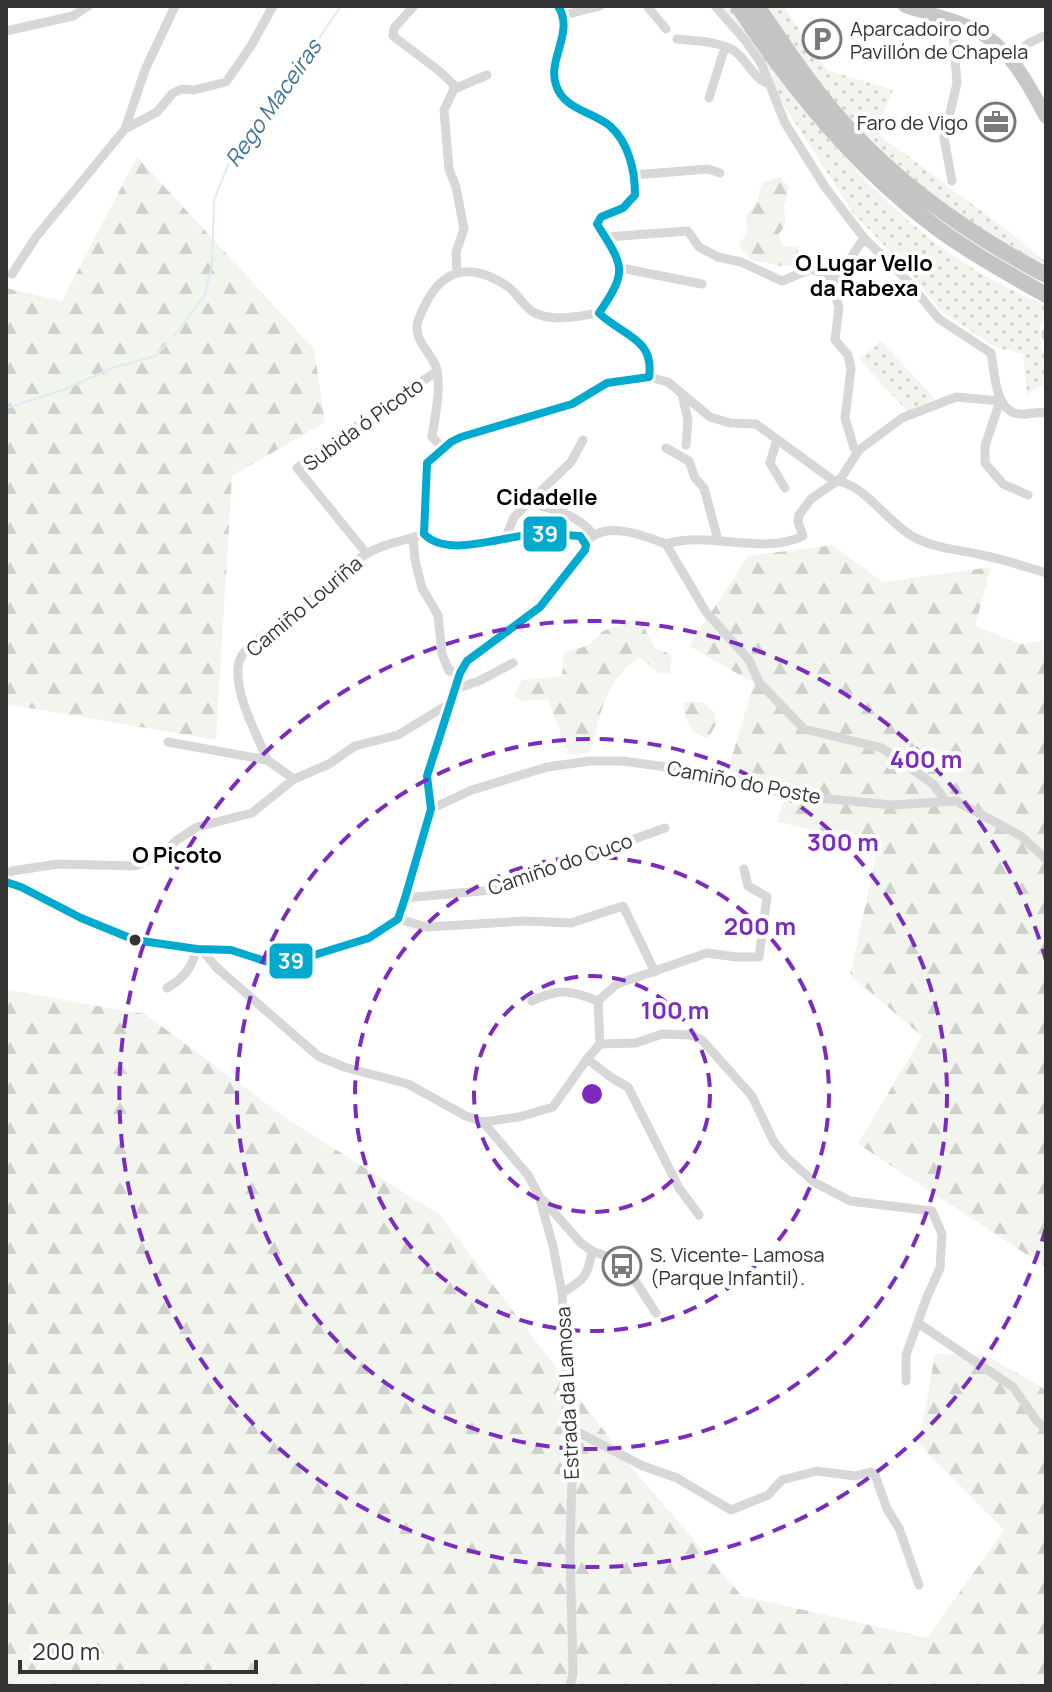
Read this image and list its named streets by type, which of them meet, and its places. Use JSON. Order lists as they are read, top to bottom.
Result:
{
  "streets": {
    "street": [
      "Subida ó Picoto",
      "Camiño Louriña",
      "Camiño do Poste",
      "Camiño do Cuco",
      "Estrada da Lamosa"
    ]
  },
  "crossings": [
    ["Subida ó Picoto", "Camiño Louriña"]
  ],
  "districts": ["O Lugar Vello da Rabexa", "Cidadelle", "O Picoto"],
  "water": ["Rego Maceiras"],
  "places": {
    "parking": ["Aparcadoiro do Pavillón de Chapela"],
    "office": ["Faro de Vigo"],
    "bus stop": ["S. Vicente- Lamosa (Parque Infantil)."]
  },
  "lines": ["transit line 39"],
  "scale_bar": "200 m",
  "rings": [
    "400 m",
    "300 m",
    "200 m",
    "100 m"
  ]
}
